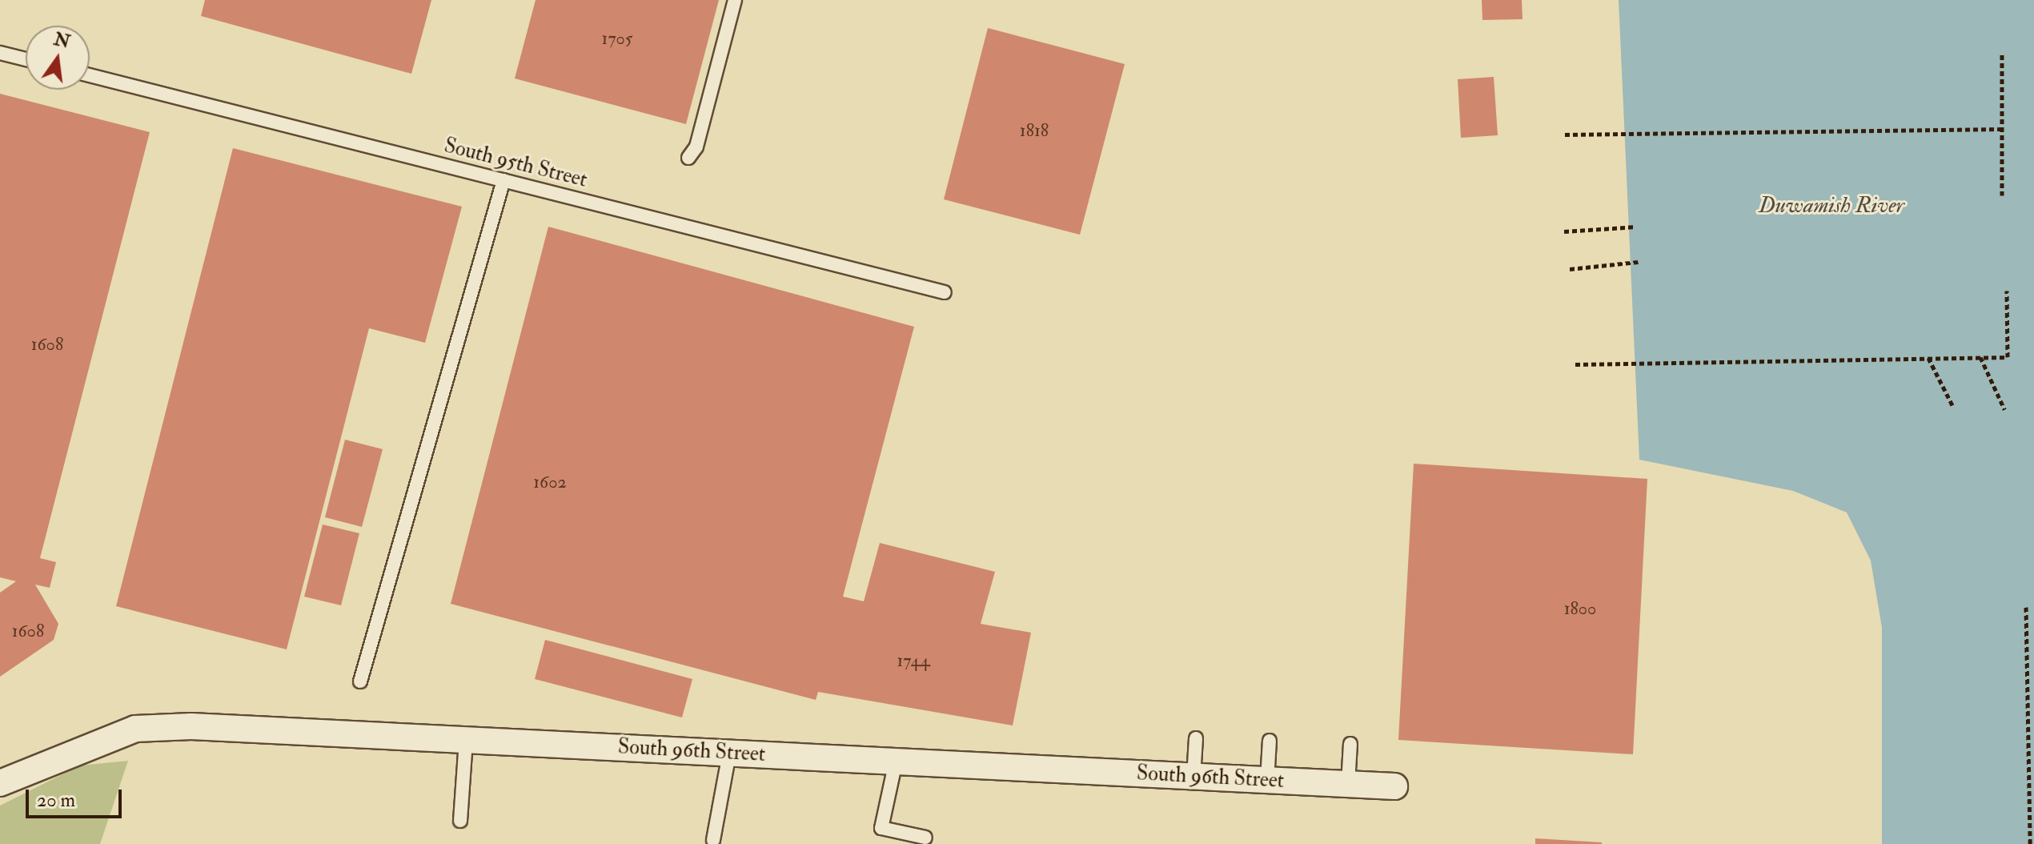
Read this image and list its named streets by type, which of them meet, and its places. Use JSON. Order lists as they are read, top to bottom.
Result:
{
  "streets": {
    "street": ["South 96th Street"],
    "lane": ["South 95th Street"]
  },
  "water": ["Duwamish River"],
  "house_numbers": [
    "1705",
    "1818",
    "1608",
    "1602",
    "1800",
    "1608",
    "1744"
  ],
  "scale_bar": "20 m",
  "north": "top"
}
